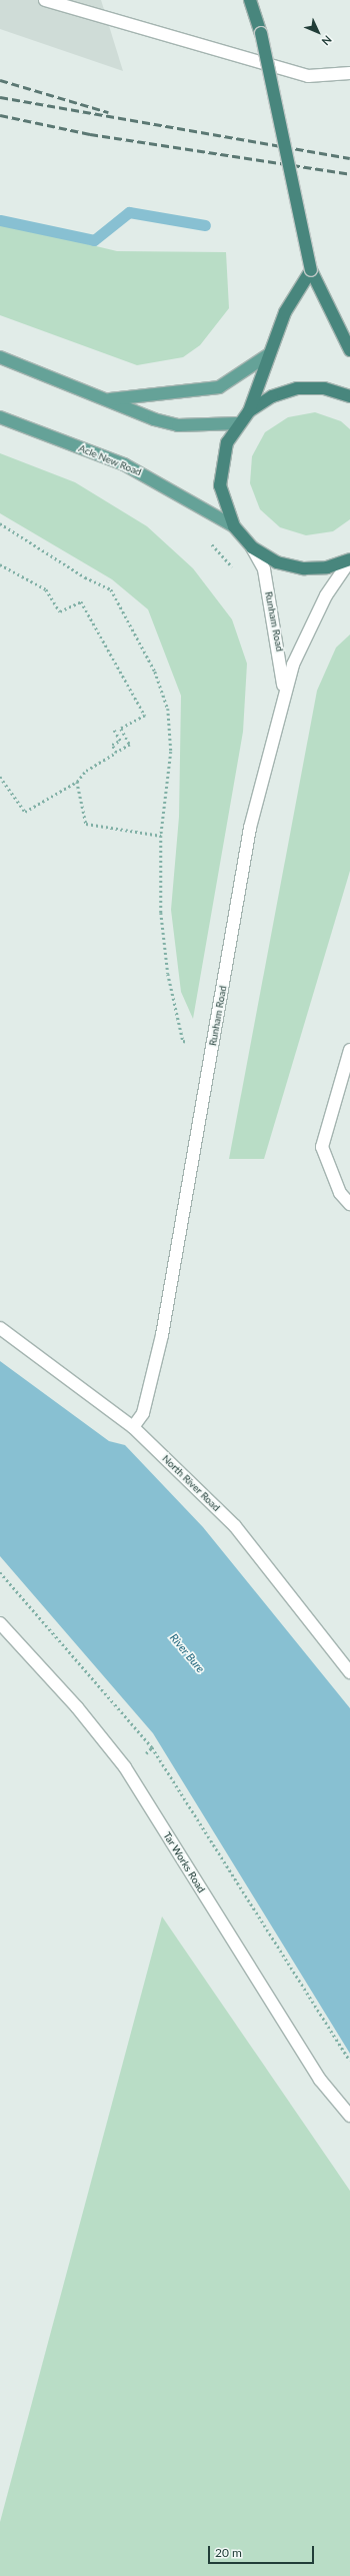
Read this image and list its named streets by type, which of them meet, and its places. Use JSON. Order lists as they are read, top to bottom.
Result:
{
  "streets": {
    "main road": ["Acle New Road"],
    "street": ["Runham Road", "North River Road", "Tar Works Road"]
  },
  "crossings": [
    ["Runham Road", "North River Road"]
  ],
  "water": ["River Bure"],
  "scale_bar": "20 m",
  "north": "bottom right"
}
